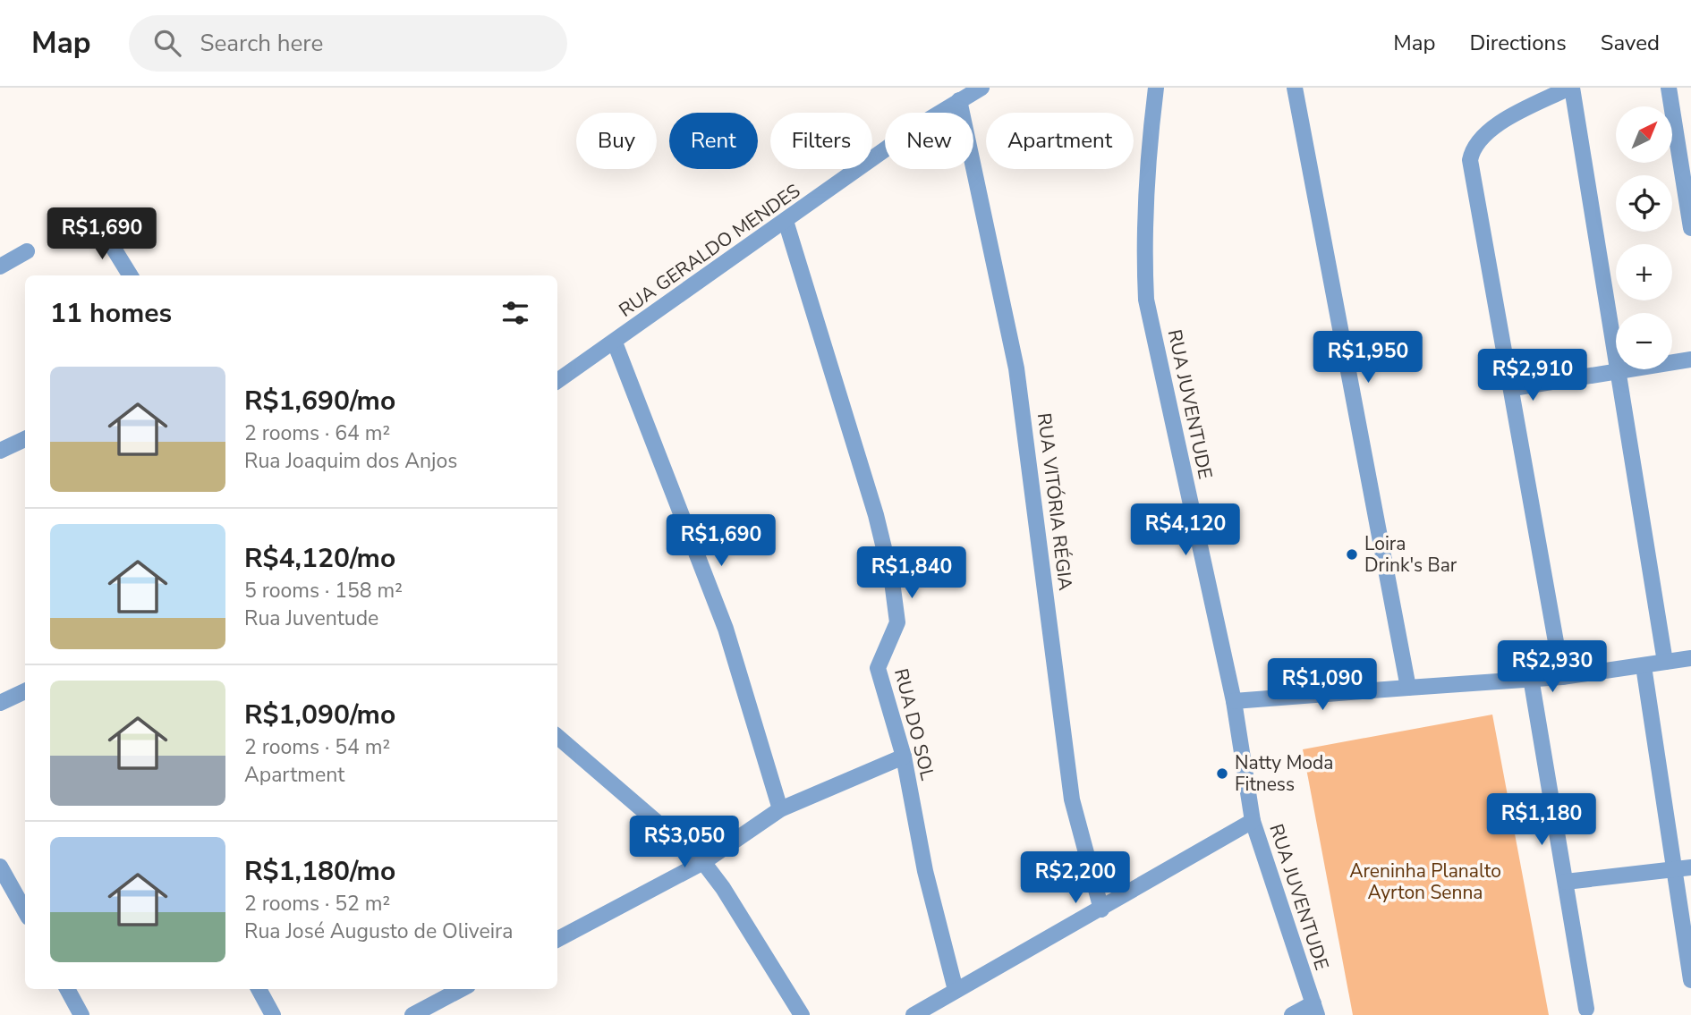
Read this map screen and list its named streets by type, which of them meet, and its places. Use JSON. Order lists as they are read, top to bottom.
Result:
{
  "streets": {
    "street": [
      "RUA GERALDO MENDES",
      "RUA JUVENTUDE",
      "RUA VITÓRIA RÉGIA",
      "RUA DO SOL"
    ]
  },
  "crossings": [
    ["RUA GERALDO MENDES", "RUA VITÓRIA RÉGIA"],
    ["RUA GERALDO MENDES", "RUA DO SOL"]
  ],
  "parks": ["Areninha Planalto Ayrton Senna"],
  "places": ["Loira Drink's Bar", "Natty Moda Fitness"],
  "north": "top right",
  "page": {
    "header": "Map",
    "search": "Search here",
    "nav": ["Map", "Directions", "Saved"],
    "map_buttons": ["+", "−"],
    "chip": [
      "Buy",
      "Rent",
      "Filters",
      "New",
      "Apartment"
    ],
    "price": [
      "R$1,690",
      "R$1,950",
      "R$2,910",
      "R$4,120",
      "R$1,690",
      "R$1,840",
      "R$2,930",
      "R$1,090",
      "R$1,180",
      "R$3,050",
      "R$2,200"
    ],
    "heading": "11 homes",
    "list": [
      {
        "name": "R$1,690/mo",
        "note": "2 rooms · 64 m² · Rua Joaquim dos Anjos"
      },
      {
        "name": "R$4,120/mo",
        "note": "5 rooms · 158 m² · Rua Juventude"
      },
      {
        "name": "R$1,090/mo",
        "note": "2 rooms · 54 m² · Apartment"
      },
      {
        "name": "R$1,180/mo",
        "note": "2 rooms · 52 m² · Rua José Augusto de Oliveira"
      }
    ]
  }
}
